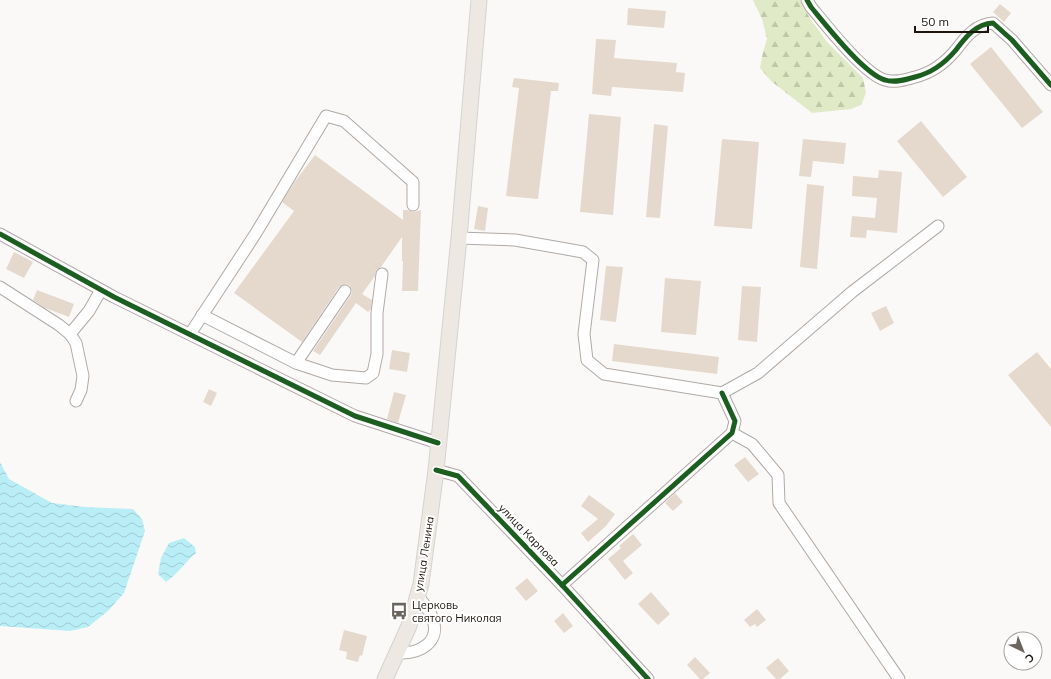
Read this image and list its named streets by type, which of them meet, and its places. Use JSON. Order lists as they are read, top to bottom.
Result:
{
  "streets": {
    "main road": ["улица Ленина"],
    "street": ["улица Карпова"]
  },
  "crossings": [
    ["улица Карпова", "улица Ленина"]
  ],
  "places": {
    "bus stop": ["Церковь святого Николая"]
  },
  "scale_bar": "50 m",
  "north": "bottom right"
}
